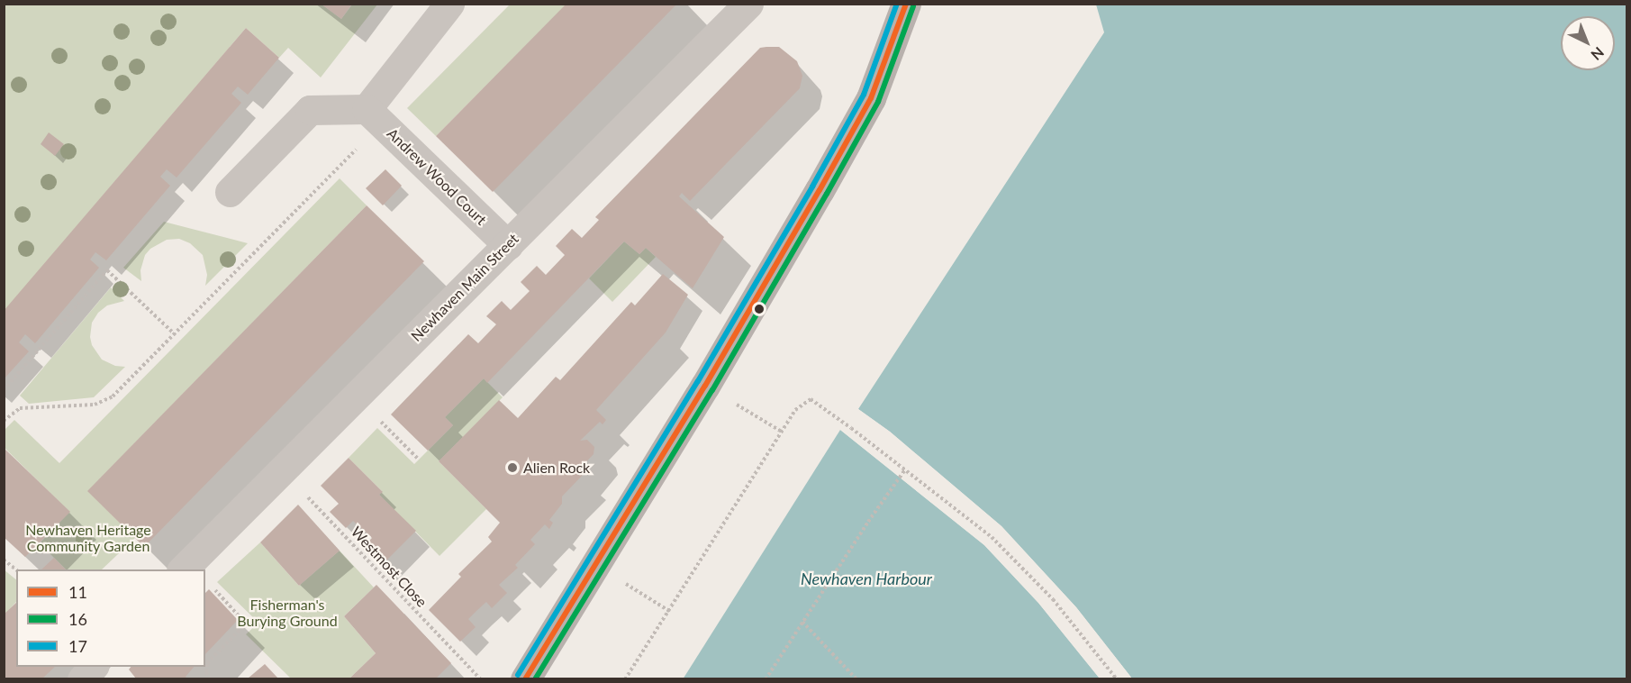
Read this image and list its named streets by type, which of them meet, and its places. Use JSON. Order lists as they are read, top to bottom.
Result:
{
  "streets": {
    "street": ["Andrew Wood Court", "Newhaven Main Street"],
    "path": ["Westmost Close"]
  },
  "crossings": [
    ["Andrew Wood Court", "Newhaven Main Street"],
    ["Newhaven Main Street", "Westmost Close"]
  ],
  "water": ["Newhaven Harbour"],
  "parks": ["Newhaven Heritage Community Garden", "Fisherman's Burying Ground"],
  "places": ["Alien Rock"],
  "lines": ["transit line 11", "transit line 17", "transit line 16"],
  "legend": ["11", "16", "17"],
  "north": "bottom right"
}
